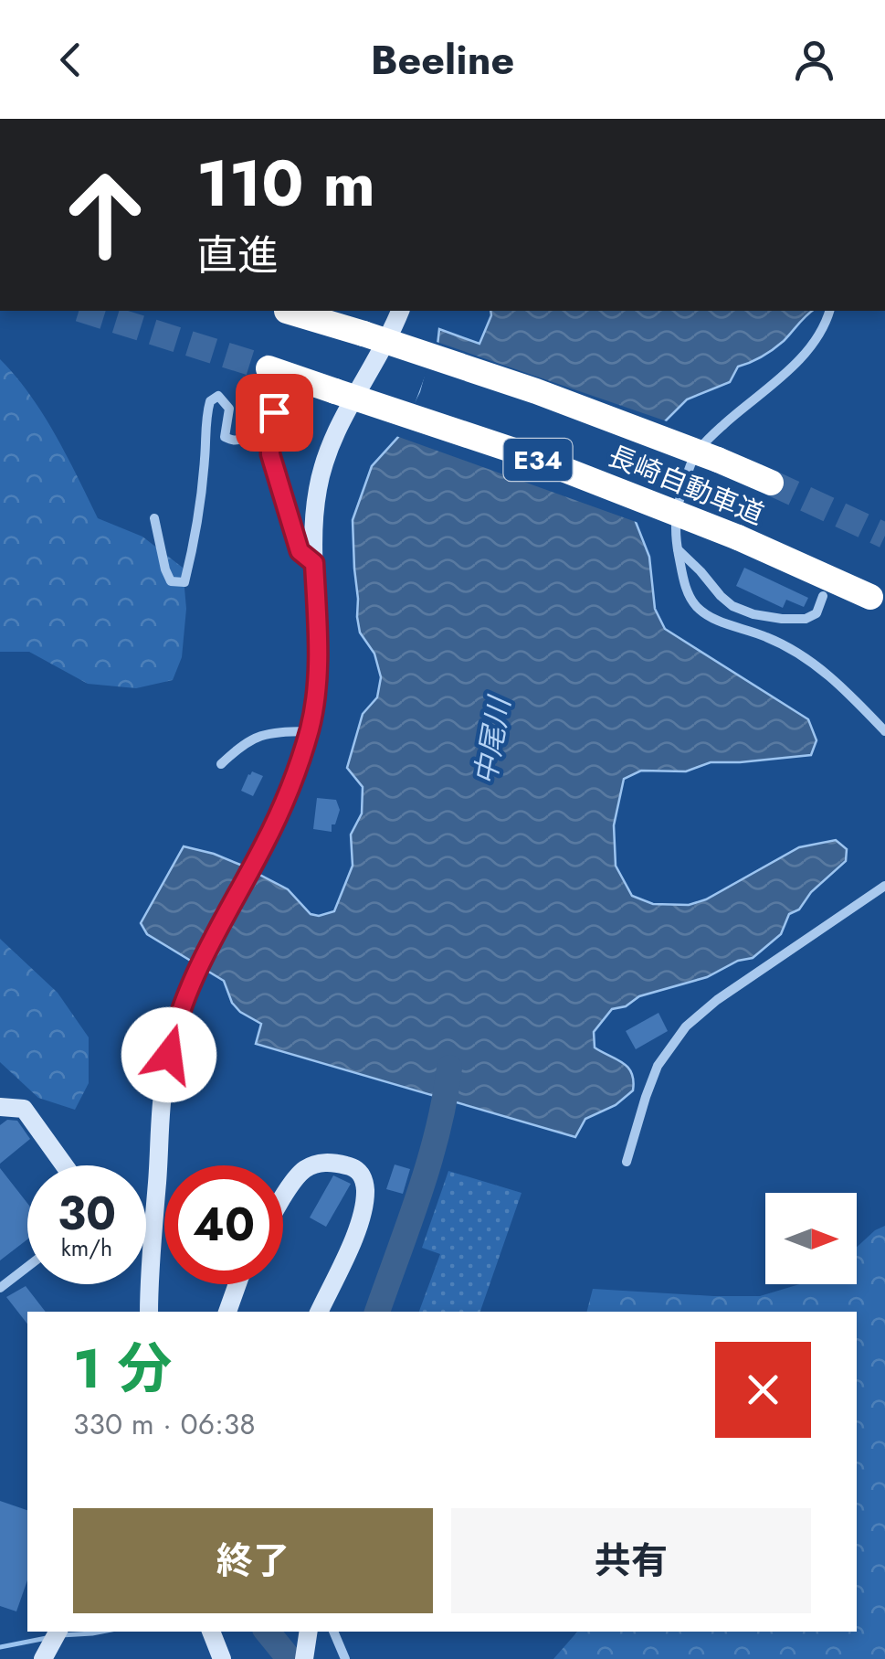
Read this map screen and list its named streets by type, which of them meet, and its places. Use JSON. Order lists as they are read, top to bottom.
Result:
{
  "streets": {
    "highway": ["E34", "長崎自動車道"]
  },
  "water": ["中尾川"],
  "north": "right",
  "page": {
    "header": "Beeline",
    "turn": ["110 m", "直進"],
    "speed": "30 km/h",
    "limit": "40",
    "heading": ["1 分", "330 m · 06:38"],
    "buttons": ["終了", "共有"]
  }
}
